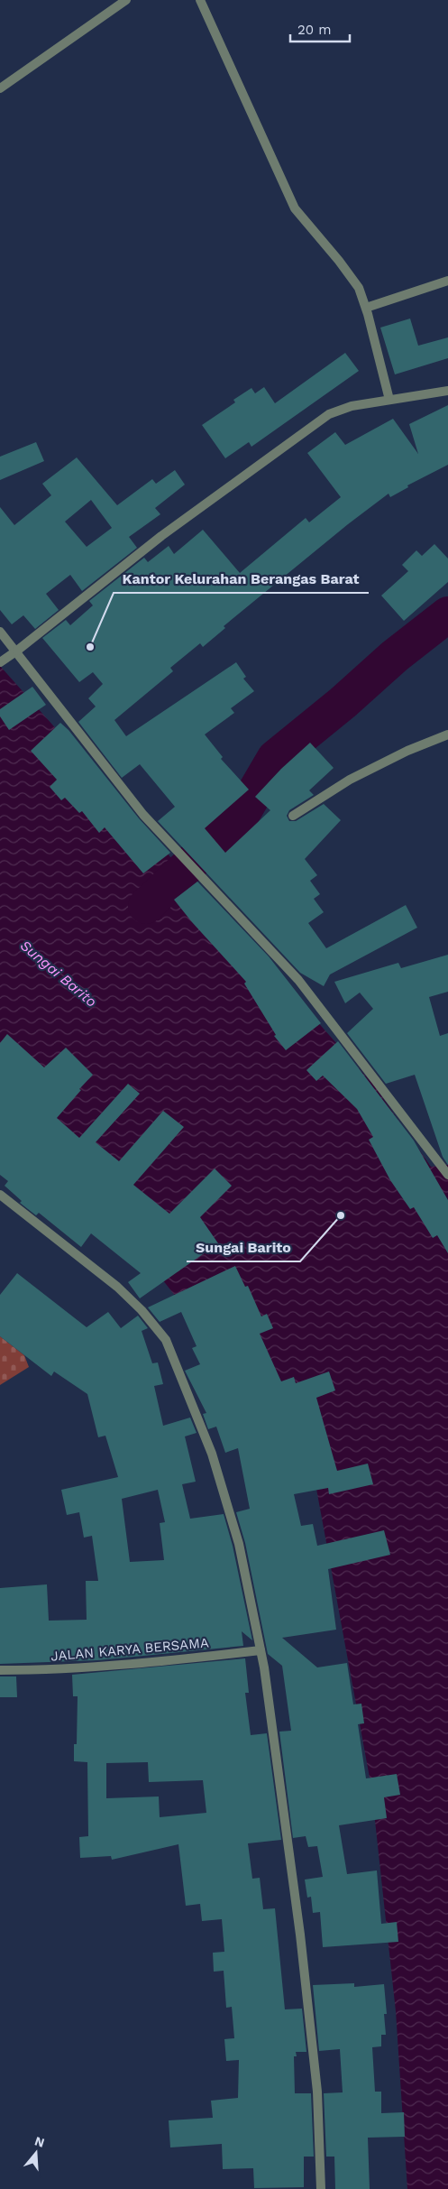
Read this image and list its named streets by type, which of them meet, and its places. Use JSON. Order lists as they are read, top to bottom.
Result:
{
  "streets": {
    "street": ["JALAN KARYA BERSAMA"]
  },
  "water": ["Sungai Barito"],
  "places": ["Kantor Kelurahan Berangas Barat", "Sungai Barito"],
  "scale_bar": "20 m",
  "north": "top"
}
